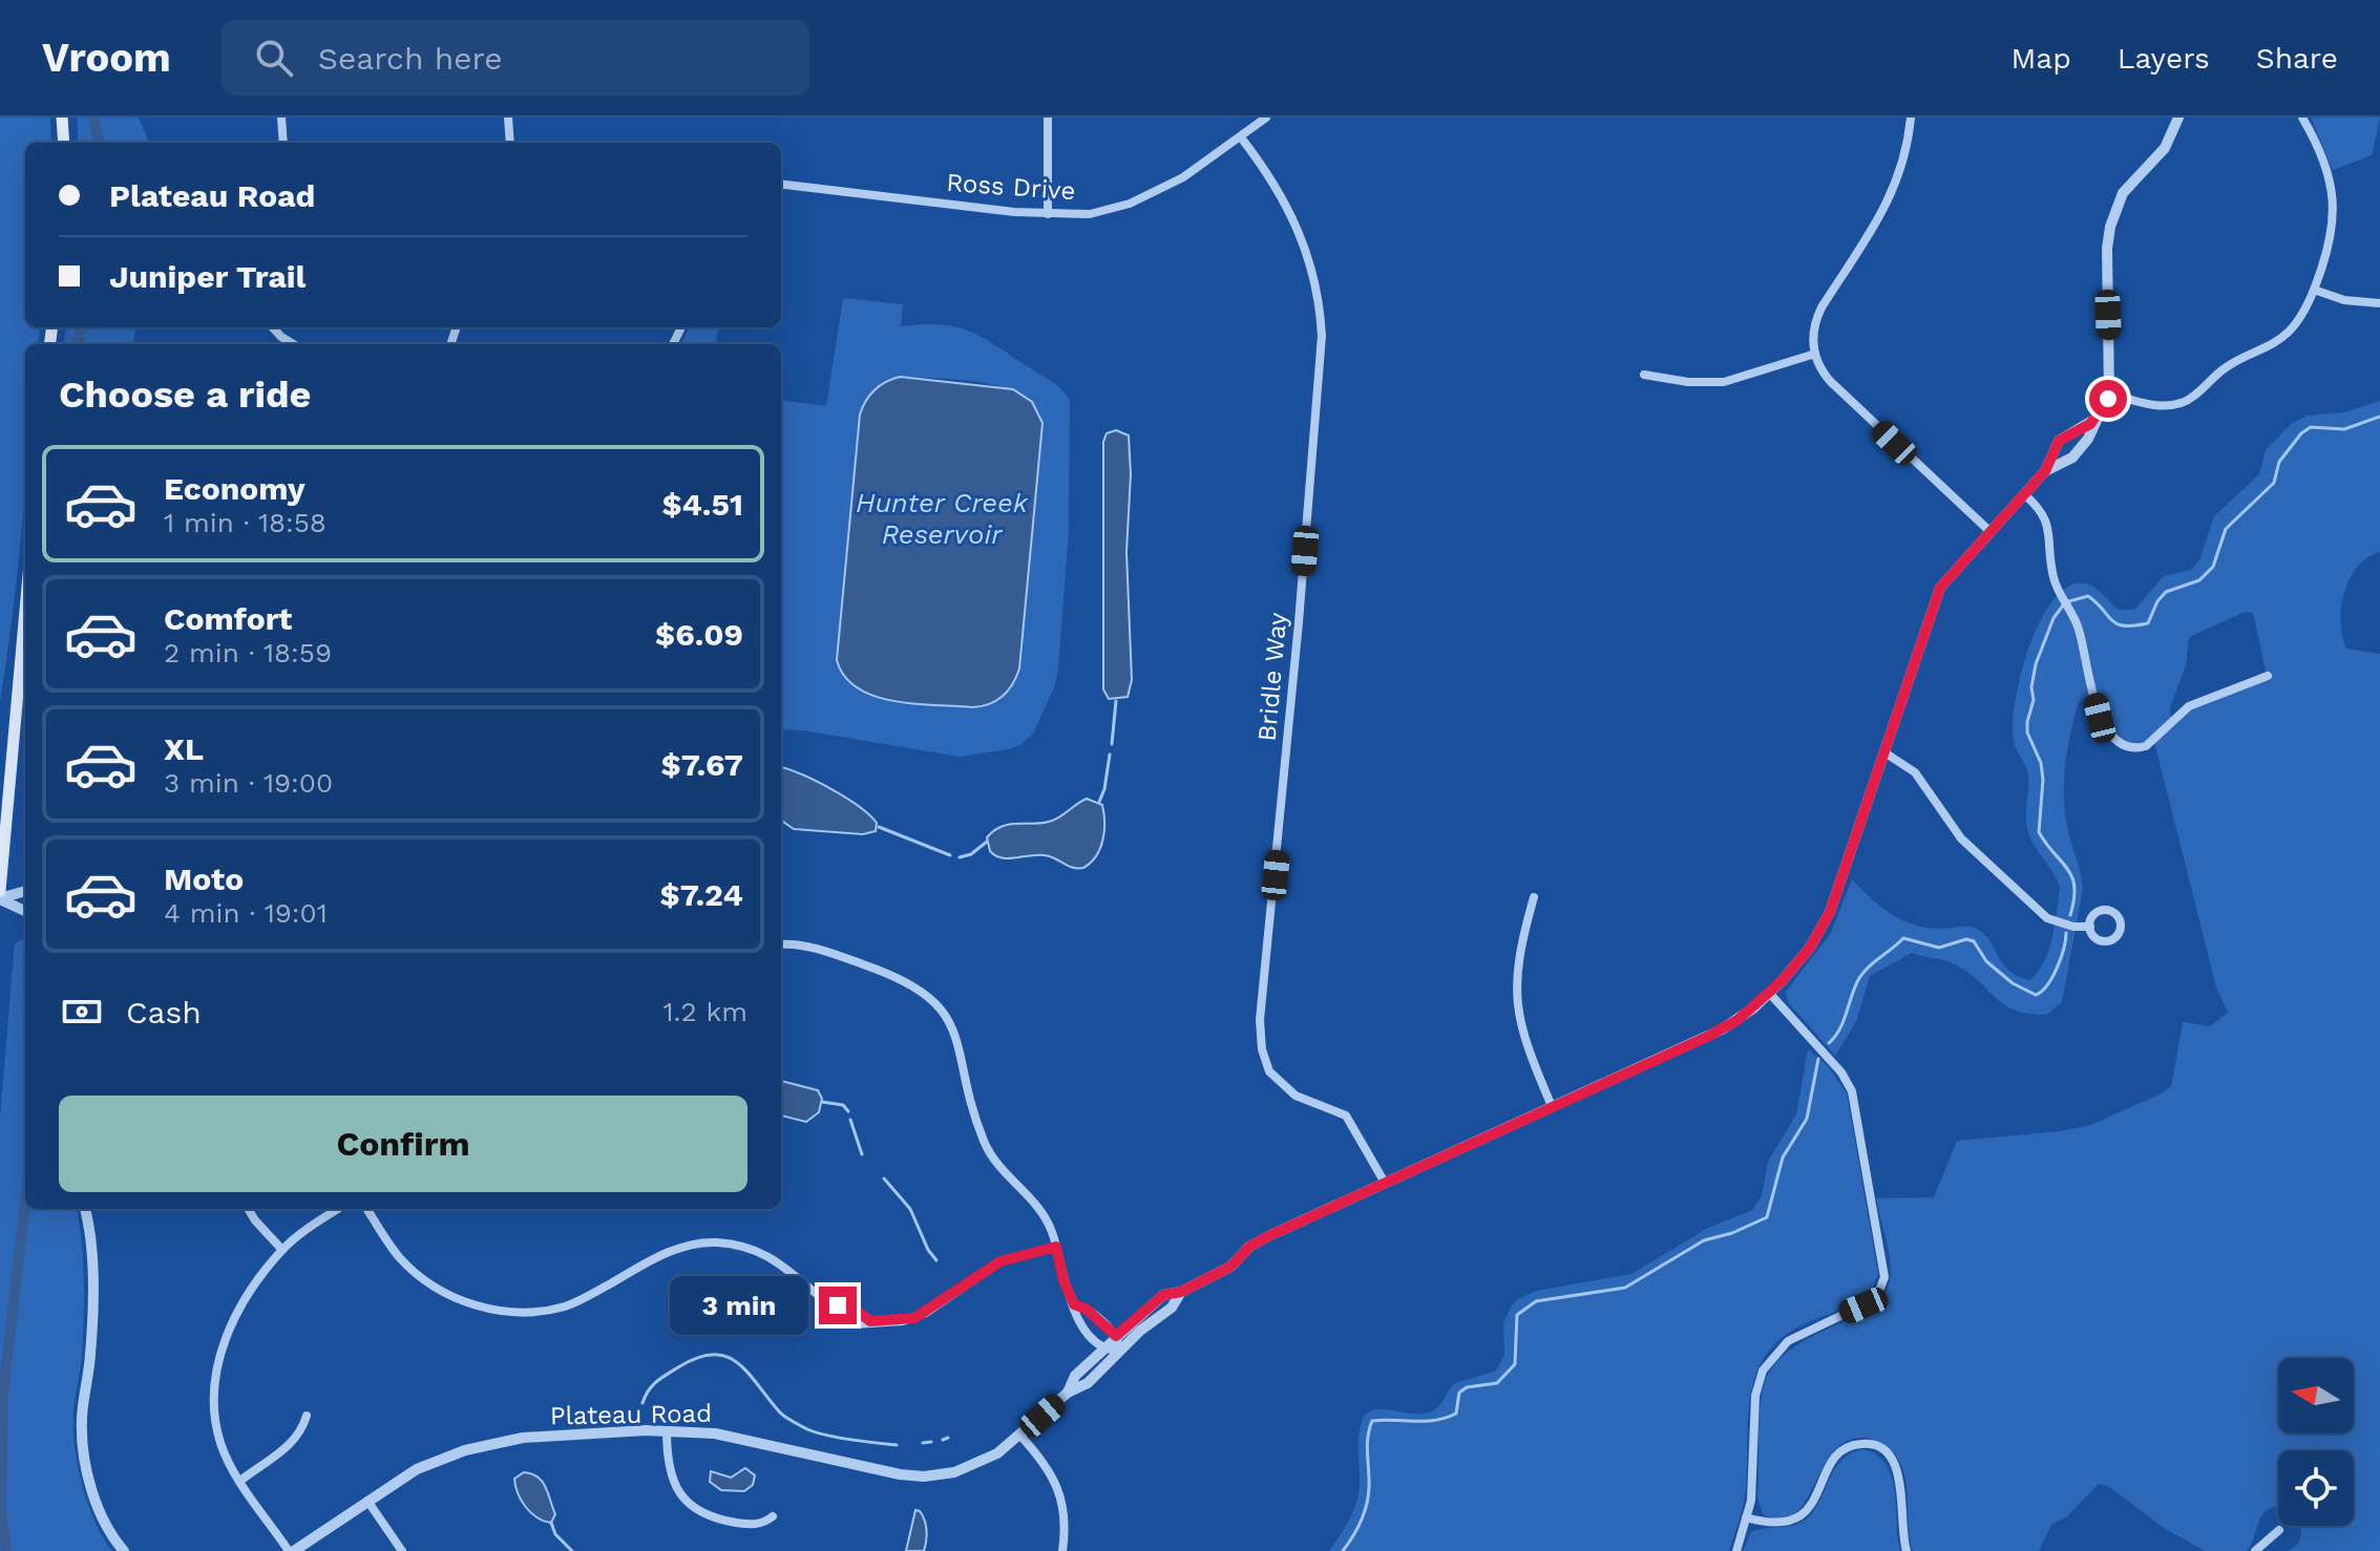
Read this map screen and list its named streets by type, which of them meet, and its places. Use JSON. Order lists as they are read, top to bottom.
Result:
{
  "streets": {
    "street": ["Ross Drive", "Bridle Way", "Plateau Road"]
  },
  "crossings": [
    ["Ross Drive", "Bridle Way"],
    ["Bridle Way", "Plateau Road"]
  ],
  "water": ["Hunter Creek Reservoir"],
  "north": "left",
  "page": {
    "header": "Vroom",
    "search": "Search here",
    "nav": ["Map", "Layers", "Share"],
    "banner": ["Plateau Road", "Juniper Trail"],
    "heading": "Choose a ride",
    "list": [
      {
        "name": "Economy",
        "note": "1 min · 18:58",
        "value": "$4.51"
      },
      {
        "name": "Comfort",
        "note": "2 min · 18:59",
        "value": "$6.09"
      },
      {
        "name": "XL",
        "note": "3 min · 19:00",
        "value": "$7.67"
      },
      {
        "name": "Moto",
        "note": "4 min · 19:01",
        "value": "$7.24"
      }
    ],
    "pay": ["Cash", "1.2 km"],
    "buttons": "Confirm",
    "bubble": "3 min"
  }
}
